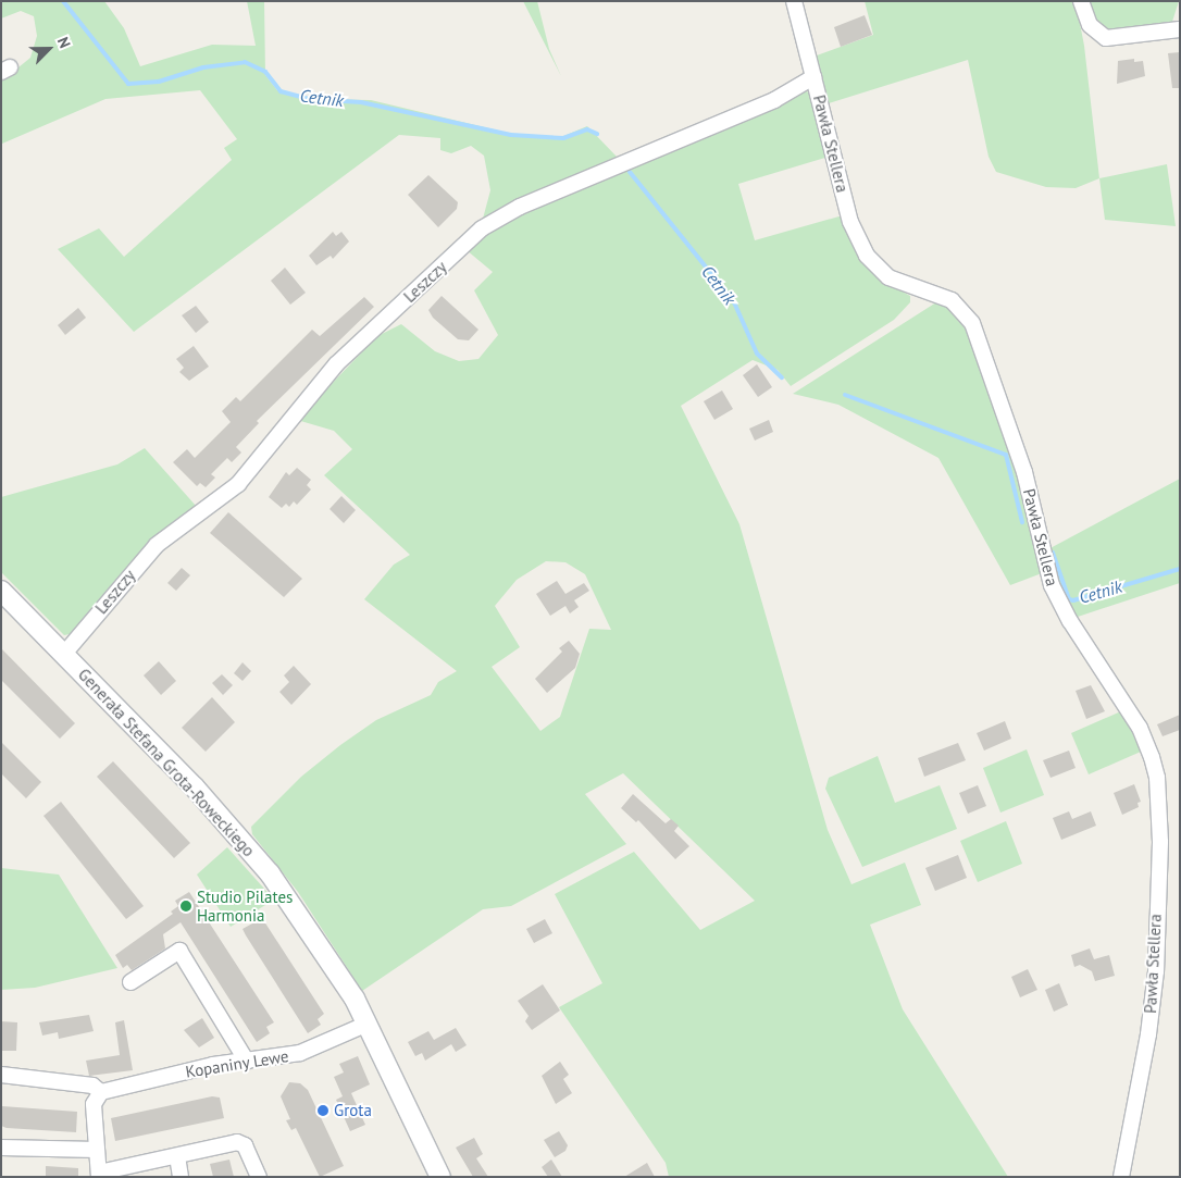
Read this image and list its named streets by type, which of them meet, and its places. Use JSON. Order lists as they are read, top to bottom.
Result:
{
  "streets": {
    "street": [
      "Pawła Stellera",
      "Leszczy",
      "Generała Stefana Grota-Roweckiego",
      "Kopaniny Lewe"
    ]
  },
  "crossings": [
    ["Pawła Stellera", "Leszczy"],
    ["Leszczy", "Generała Stefana Grota-Roweckiego"],
    ["Generała Stefana Grota-Roweckiego", "Kopaniny Lewe"]
  ],
  "water": ["Cetnik"],
  "places": ["Studio Pilates Harmonia", "Grota"],
  "north": "top right"
}
